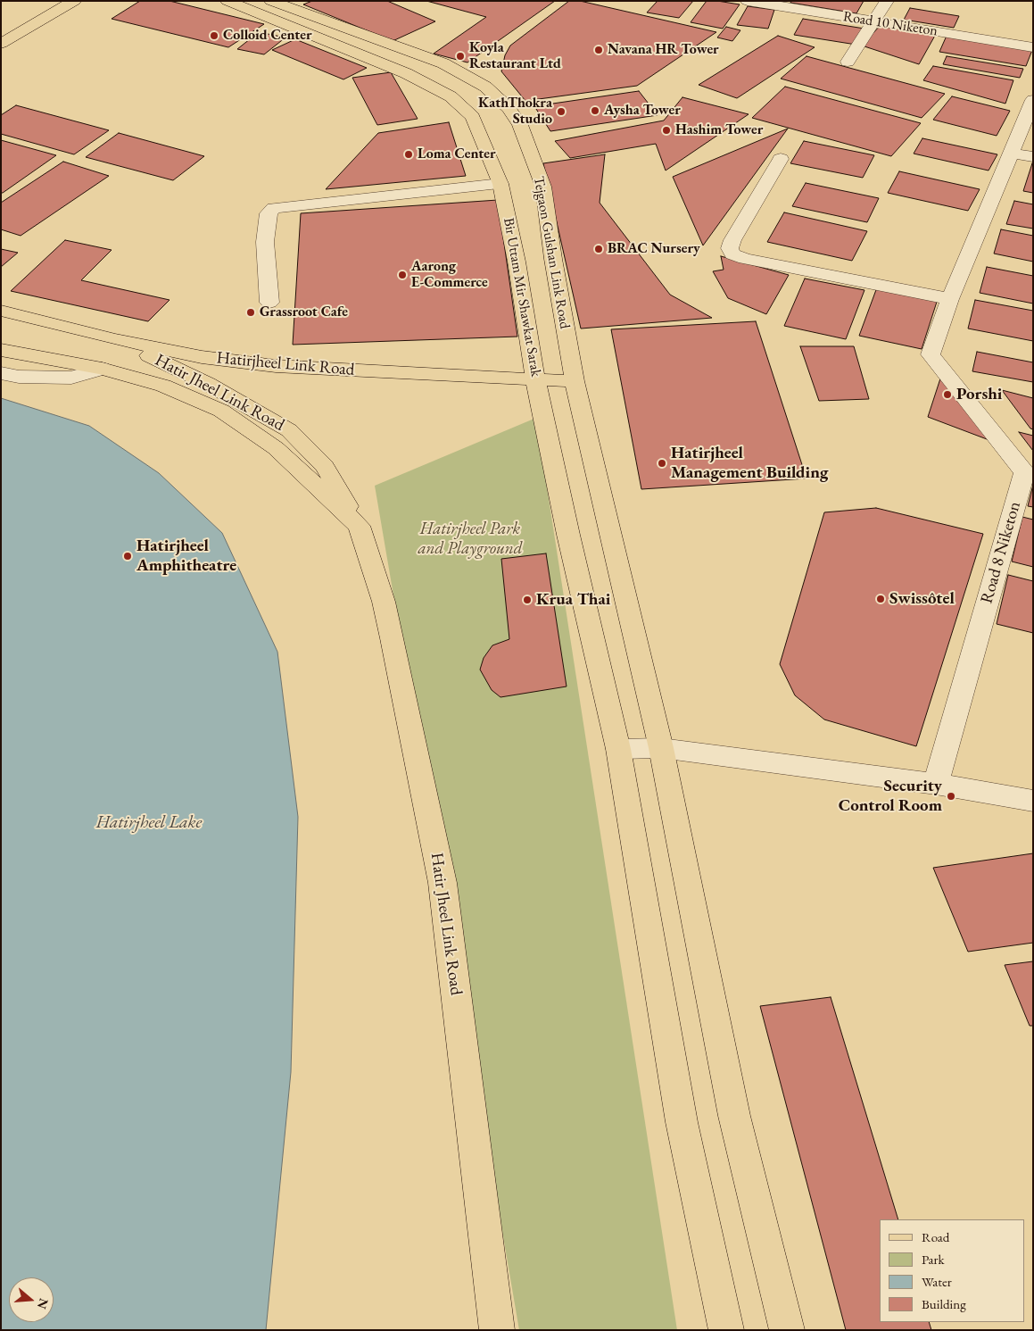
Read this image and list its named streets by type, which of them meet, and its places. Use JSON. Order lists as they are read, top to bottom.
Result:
{
  "streets": {
    "main road": ["Bir Uttam Mir Shawkat Sarak", "Hatirjheel Link Road", "Hatir Jheel Link Road"],
    "street": ["Road 10 Niketon", "Road 8 Niketon"]
  },
  "crossings": [
    ["Bir Uttam Mir Shawkat Sarak", "Hatirjheel Link Road"],
    ["Hatirjheel Link Road", "Hatir Jheel Link Road"]
  ],
  "water": ["Hatirjheel Lake"],
  "parks": ["Hatirjheel Park and Playground"],
  "places": [
    "Colloid Center",
    "Navana HR Tower",
    "Koyla Restaurant Ltd",
    "Aysha Tower",
    "KathThokra Studio",
    "Hashim Tower",
    "Loma Center",
    "BRAC Nursery",
    "Aarong E-Commerce",
    "Grassroot Cafe",
    "Porshi",
    "Hatirjheel Management Building",
    "Hatirjheel Amphitheatre",
    "Swissôtel",
    "Krua Thai",
    "Security Control Room"
  ],
  "legend": [
    "Road",
    "Park",
    "Water",
    "Building"
  ],
  "north": "right"
}
